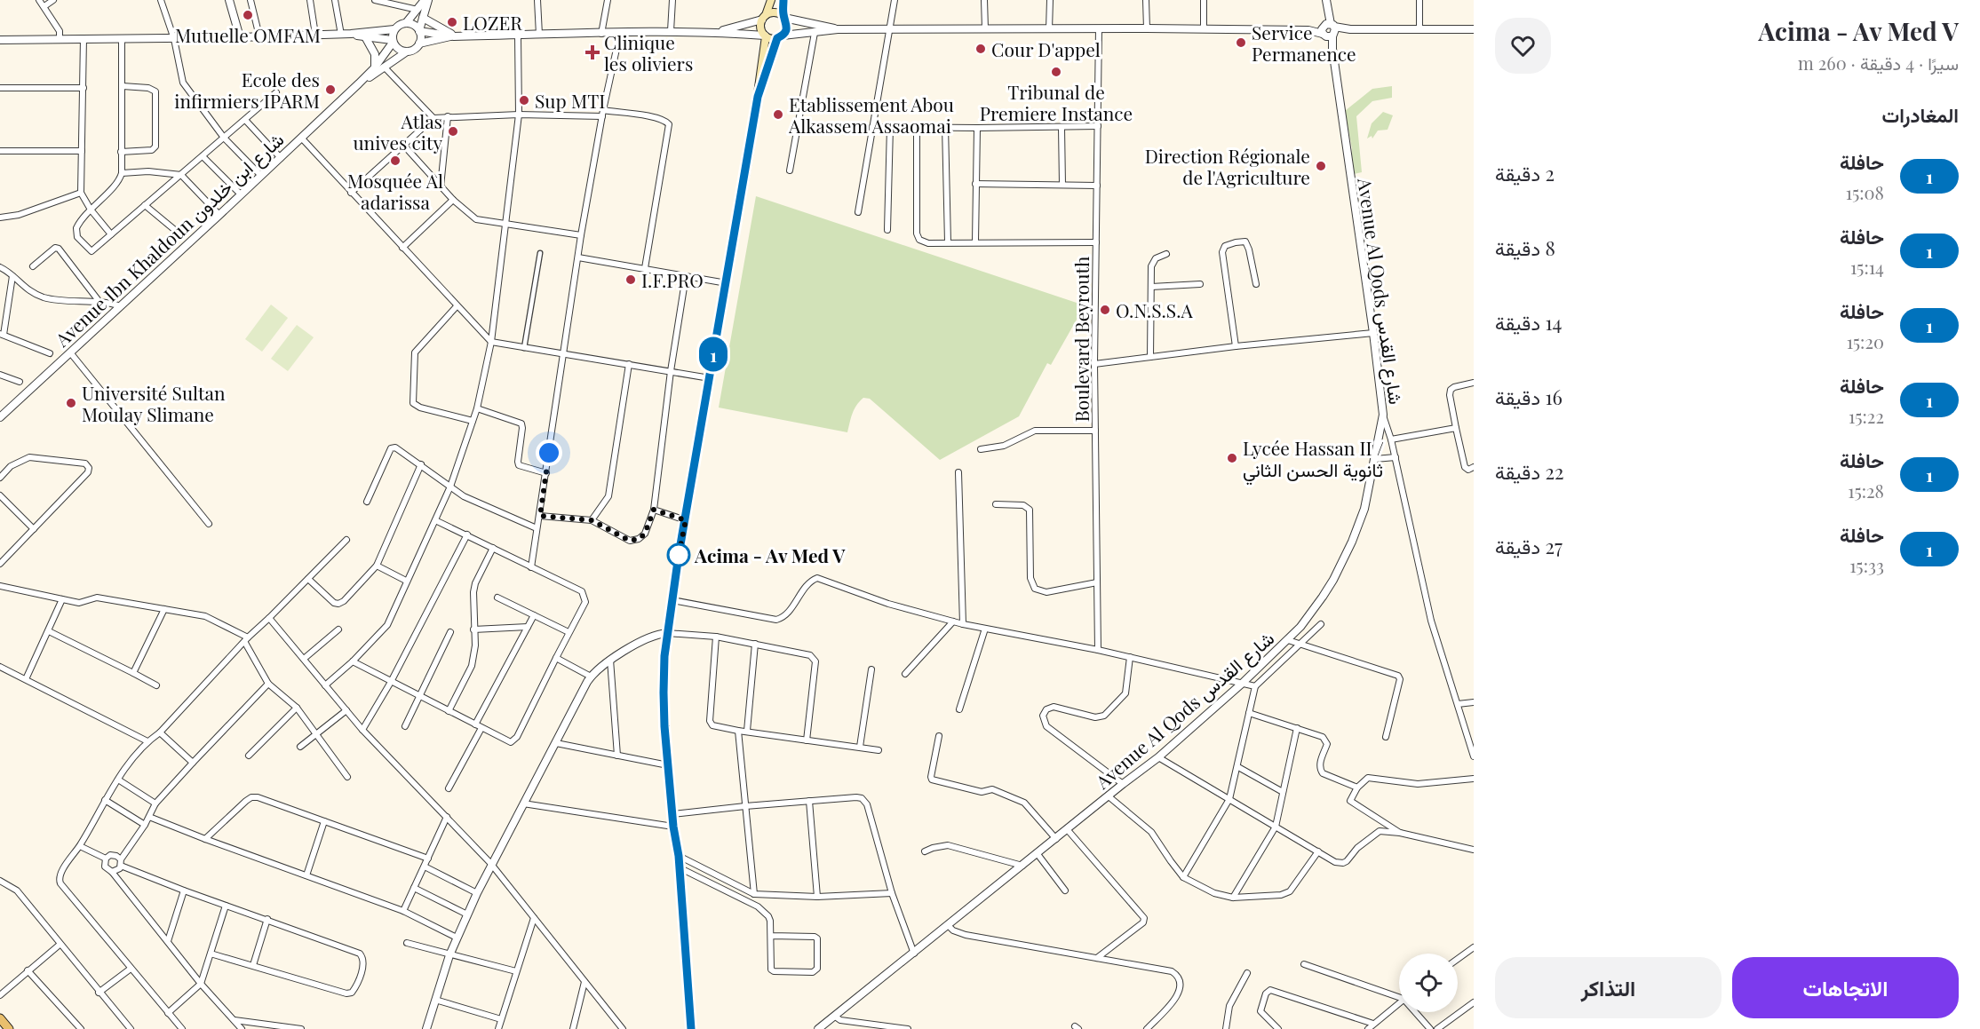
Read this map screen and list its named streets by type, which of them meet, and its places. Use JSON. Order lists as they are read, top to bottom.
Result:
{
  "streets": {
    "street": ["Avenue Ibn Khaldoun شارع ابن خلدون", "Avenue Al Qods شارع القدس", "Boulevard Beyrouth"]
  },
  "places": {
    "other": [
      "Mutuelle OMFAM",
      "LOZER",
      "Service Permanence",
      "Cour D'appel",
      "Tribunal de Premiere Instance",
      "Ecole des infirmiers IPARM",
      "Sup MTI",
      "Etablissement Abou Alkassem Assaomai",
      "Atlas unives city",
      "Mosquée Al adarissa",
      "Direction Régionale de l'Agriculture",
      "I.F.PRO",
      "O.N.S.S.A",
      "Université Sultan Moulay Slimane",
      "Lycée Hassan II / ثانوية الحسن الثاني",
      "Acima - Av Med V"
    ],
    "health": ["Clinique les oliviers"]
  },
  "lines": ["bus line 1"],
  "page": {
    "heading": [
      ["Acima - Av Med V", "سيرًا · 4 دقيقة · 260 m"],
      "المغادرات"
    ],
    "on_map": "1",
    "list": [
      {
        "mark": "1",
        "name": "حافلة",
        "note": "15:08",
        "value": "2 دقيقة"
      },
      {
        "mark": "1",
        "name": "حافلة",
        "note": "15:14",
        "value": "8 دقيقة"
      },
      {
        "mark": "1",
        "name": "حافلة",
        "note": "15:20",
        "value": "14 دقيقة"
      },
      {
        "mark": "1",
        "name": "حافلة",
        "note": "15:22",
        "value": "16 دقيقة"
      },
      {
        "mark": "1",
        "name": "حافلة",
        "note": "15:28",
        "value": "22 دقيقة"
      },
      {
        "mark": "1",
        "name": "حافلة",
        "note": "15:33",
        "value": "27 دقيقة"
      }
    ],
    "buttons": ["الاتجاهات", "التذاكر"]
  }
}
